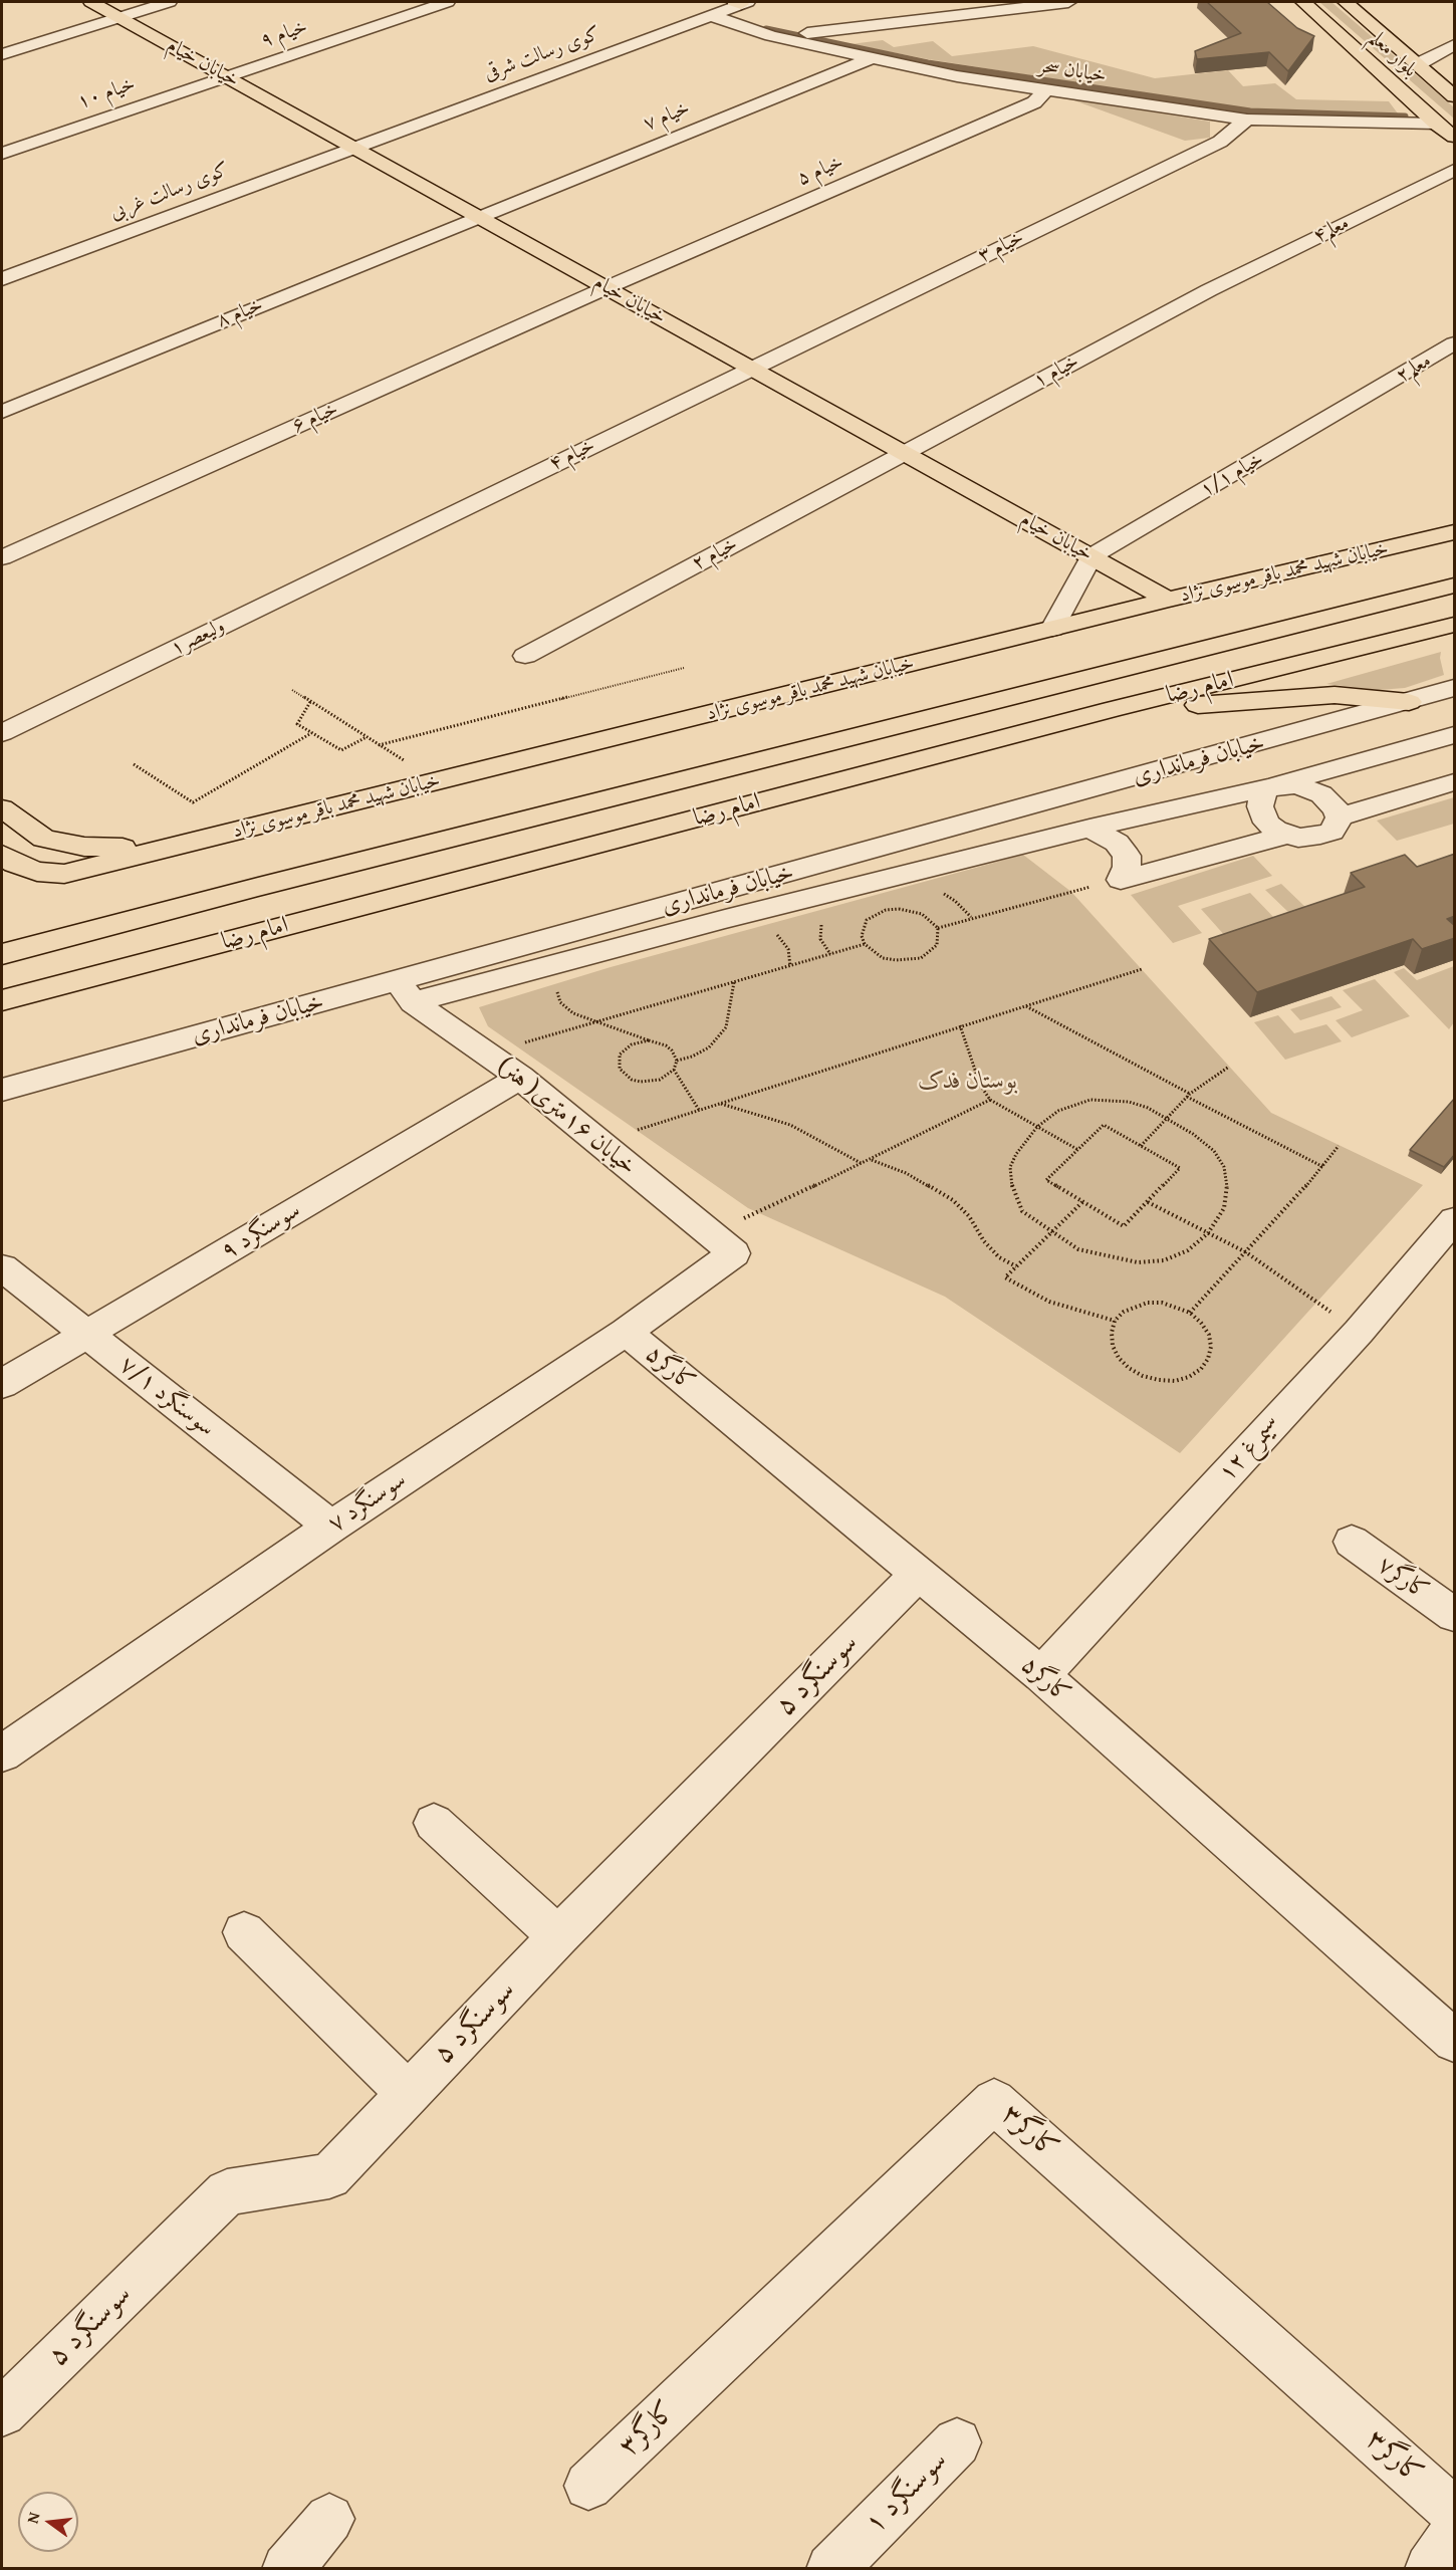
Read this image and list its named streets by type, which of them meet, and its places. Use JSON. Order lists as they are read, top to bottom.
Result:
{
  "streets": {
    "main road": [
      "بلوار معلم",
      "خیابان خیام",
      "خیابان شهید محمد باقر موسوی نژاد",
      "امام رضا"
    ],
    "street": [
      "خیام ۹",
      "کوی رسالت شرقی",
      "خیابان سحر",
      "خیام ۱۰",
      "خیام ۷",
      "خیام ۵",
      "کوی رسالت غربی",
      "معلم۴",
      "خیام ۳",
      "خیام ۸",
      "معلم۲",
      "خیام ۱",
      "خیام ۶",
      "خیام ۴",
      "خیام ۱/۱",
      "خیام ۲",
      "ولیعصر۱",
      "خیابان فرمانداری",
      "خیابان ۱۶متری( هنر)",
      "سوسنگرد ۹",
      "کارگر۵",
      "سوسنگرد ۷/۱",
      "سیمرغ ۱۲",
      "سوسنگرد ۷",
      "کارگر۷",
      "سوسنگرد ۵",
      "کارگر۳",
      "سوسنگرد ۱"
    ]
  },
  "crossings": [
    ["خیام ۹", "خیابان خیام"],
    ["خیام ۹", "خیام ۱۰"],
    ["کوی رسالت شرقی", "خیابان خیام"],
    ["کوی رسالت شرقی", "خیابان سحر"],
    ["کوی رسالت شرقی", "کوی رسالت غربی"],
    ["بلوار معلم", "خیابان سحر"],
    ["خیابان خیام", "خیام ۱۰"],
    ["خیابان خیام", "خیام ۷"],
    ["خیابان خیام", "خیام ۵"],
    ["خیابان خیام", "کوی رسالت غربی"],
    ["خیابان خیام", "خیام ۳"],
    ["خیابان خیام", "خیام ۸"],
    ["خیابان خیام", "خیام ۱"],
    ["خیابان خیام", "خیام ۶"],
    ["خیابان خیام", "خیام ۴"],
    ["خیابان خیام", "خیام ۱/۱"],
    ["خیابان خیام", "خیام ۲"],
    ["خیابان خیام", "خیابان شهید محمد باقر موسوی نژاد"],
    ["خیابان سحر", "خیام ۷"],
    ["خیابان سحر", "خیام ۵"],
    ["خیابان سحر", "خیام ۳"],
    ["خیام ۷", "خیام ۸"],
    ["خیام ۵", "خیام ۶"],
    ["معلم۴", "خیام ۱"],
    ["خیام ۳", "خیام ۴"],
    ["معلم۲", "خیام ۱/۱"],
    ["خیام ۱", "خیام ۲"],
    ["خیام ۴", "ولیعصر۱"],
    ["خیابان فرمانداری", "خیابان ۱۶متری( هنر)"],
    ["خیابان ۱۶متری( هنر)", "سوسنگرد ۹"],
    ["خیابان ۱۶متری( هنر)", "سوسنگرد ۷"],
    ["سوسنگرد ۹", "سوسنگرد ۷/۱"],
    ["کارگر۵", "سیمرغ ۱۲"],
    ["کارگر۵", "سوسنگرد ۷"],
    ["کارگر۵", "سوسنگرد ۵"],
    ["سوسنگرد ۷/۱", "سوسنگرد ۷"]
  ],
  "parks": ["بوستان فدک"],
  "north": "left"
}
